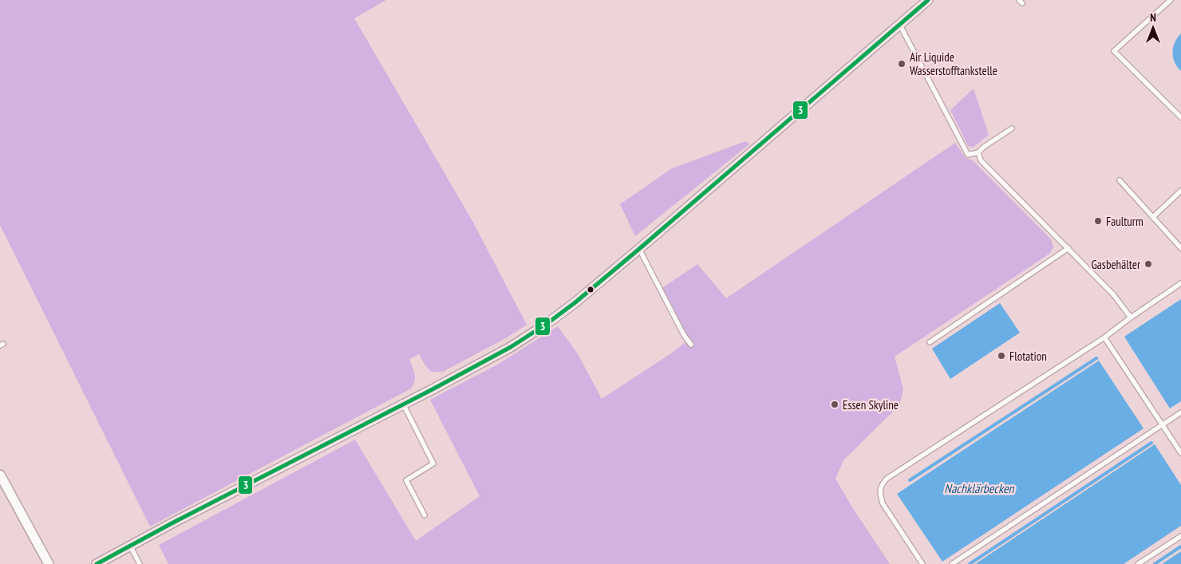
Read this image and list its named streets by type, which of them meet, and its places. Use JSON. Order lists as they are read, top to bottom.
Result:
{
  "water": ["Nachklärbecken"],
  "places": [
    "Air Liquide Wasserstofftankstelle",
    "Faulturm",
    "Gasbehälter",
    "Flotation",
    "Essen Skyline"
  ],
  "lines": ["transit line 3"],
  "north": "top"
}
